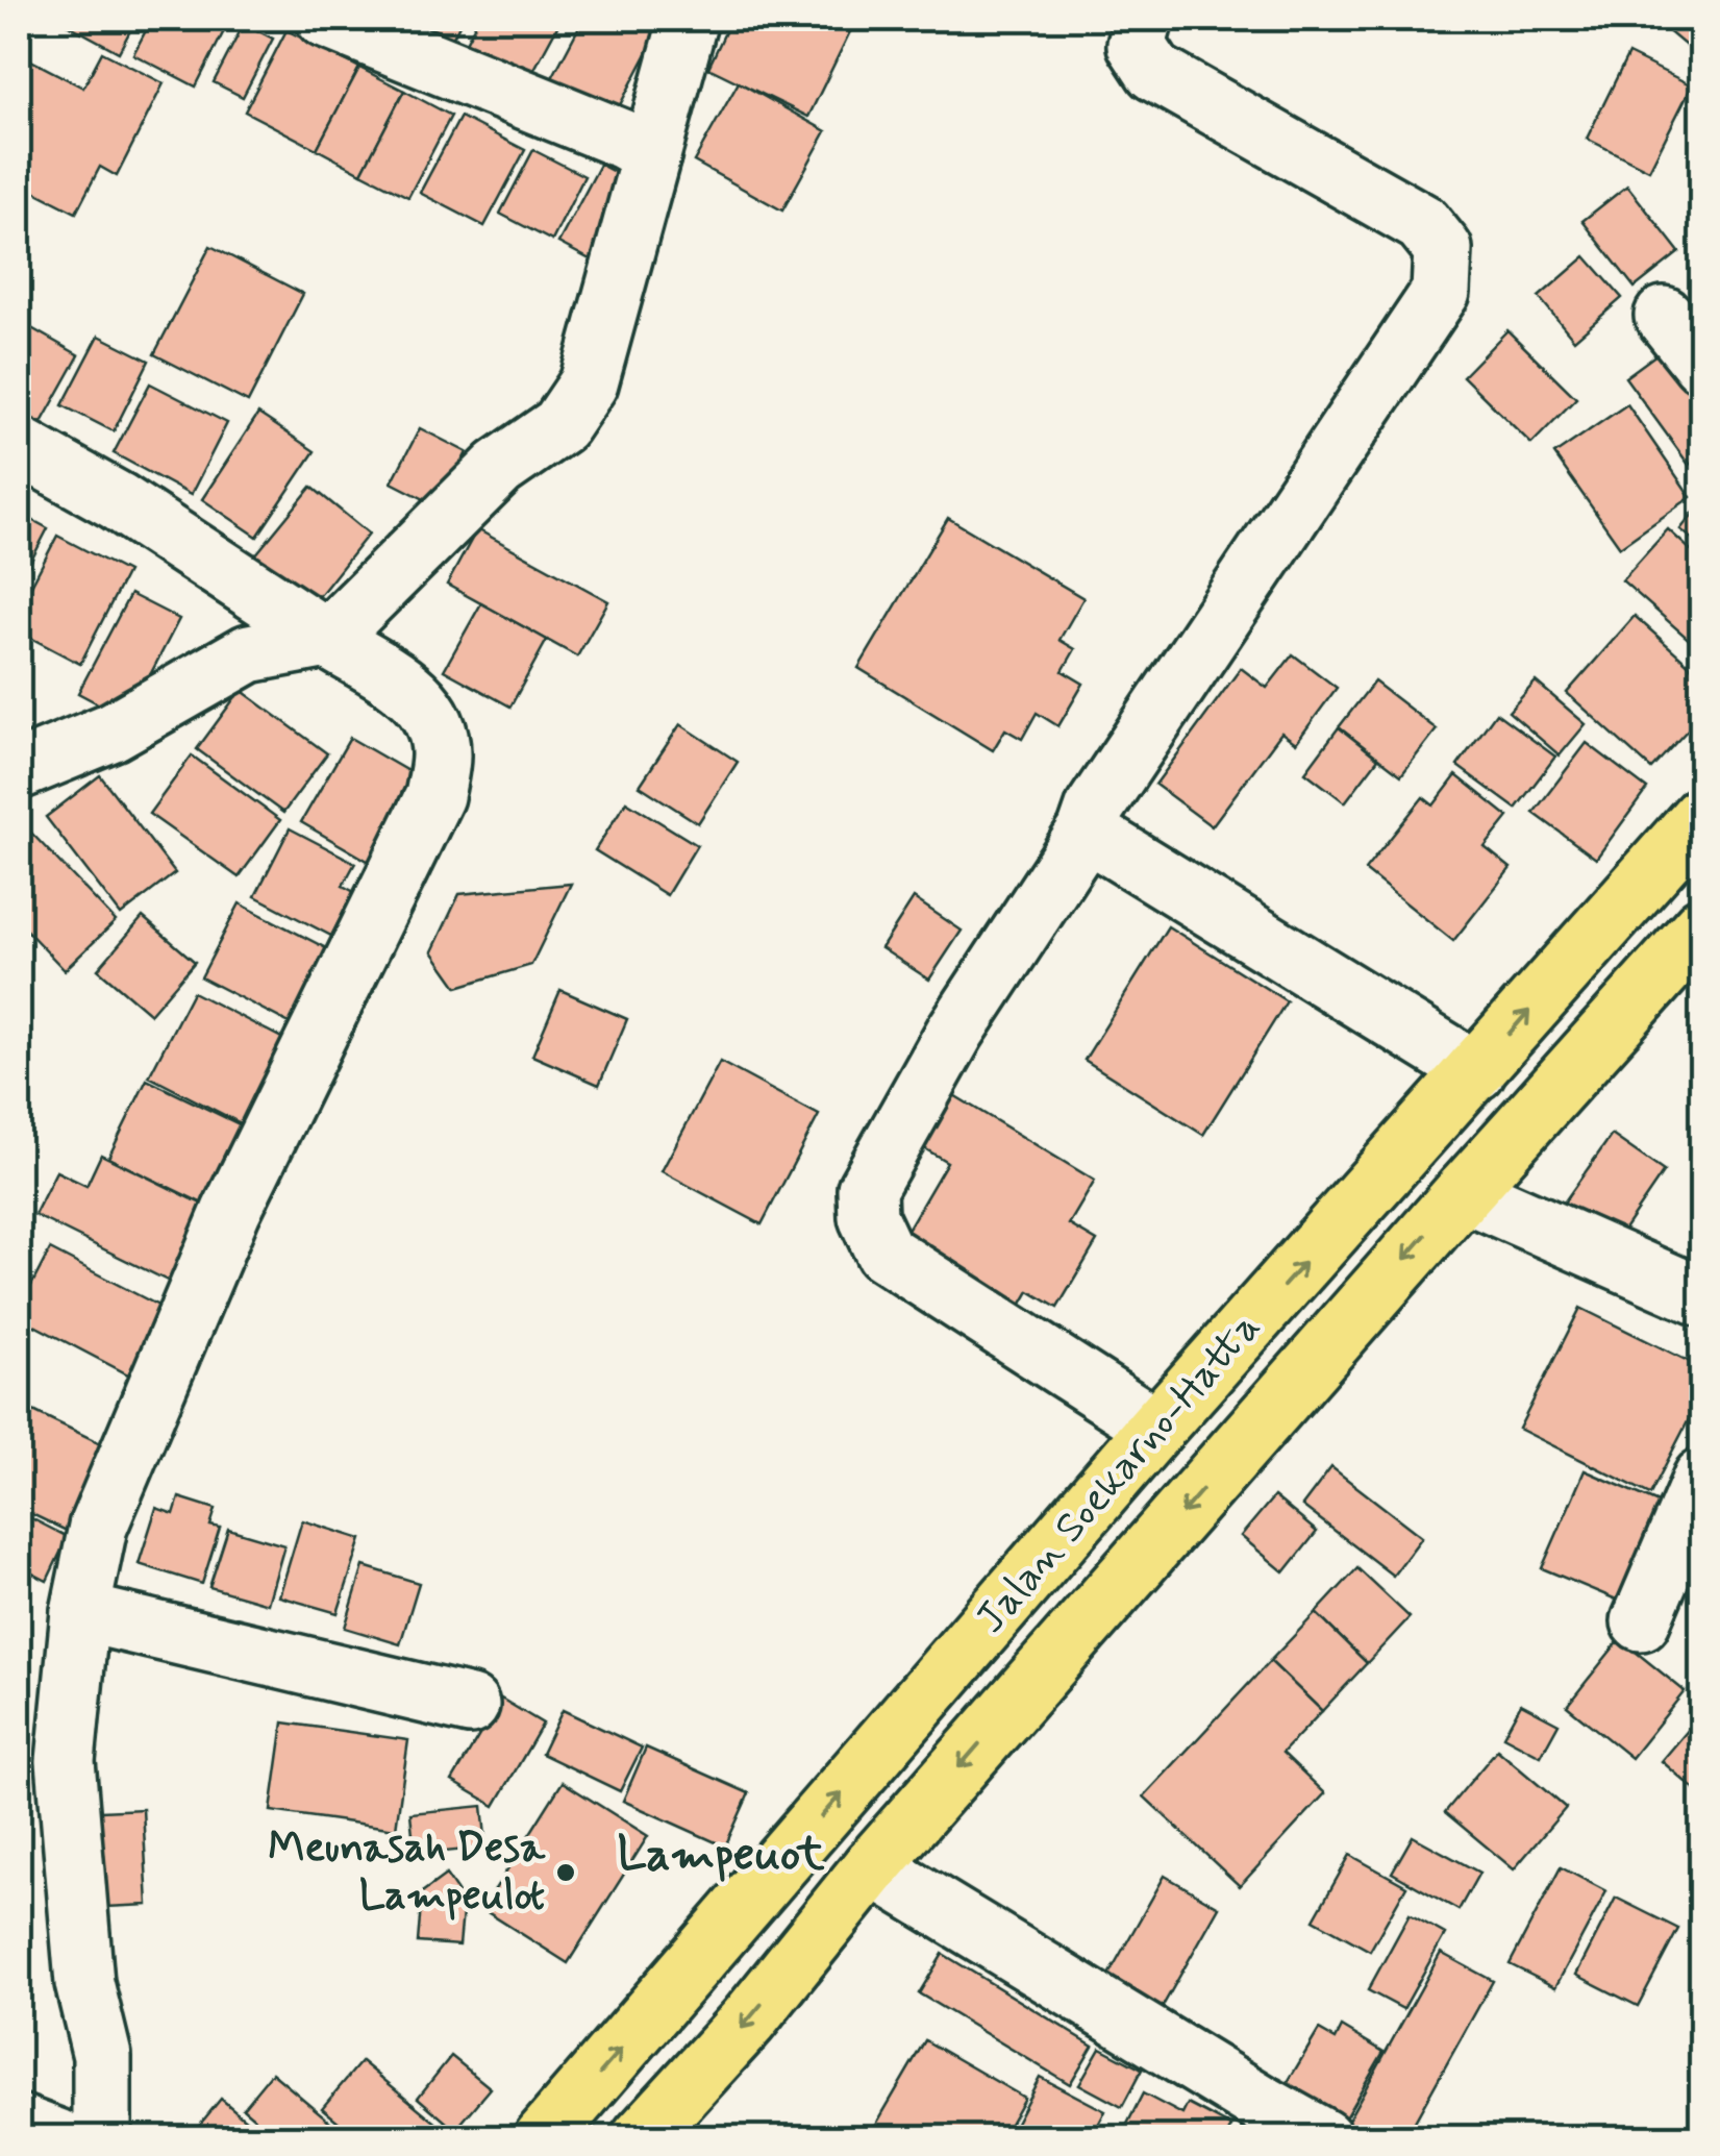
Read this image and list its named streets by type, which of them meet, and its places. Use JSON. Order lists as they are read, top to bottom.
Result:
{
  "streets": {
    "highway": ["Jalan Soekarno-Hatta"]
  },
  "districts": ["Lampeuot"],
  "places": ["Meunasah Desa Lampeulot"]
}
